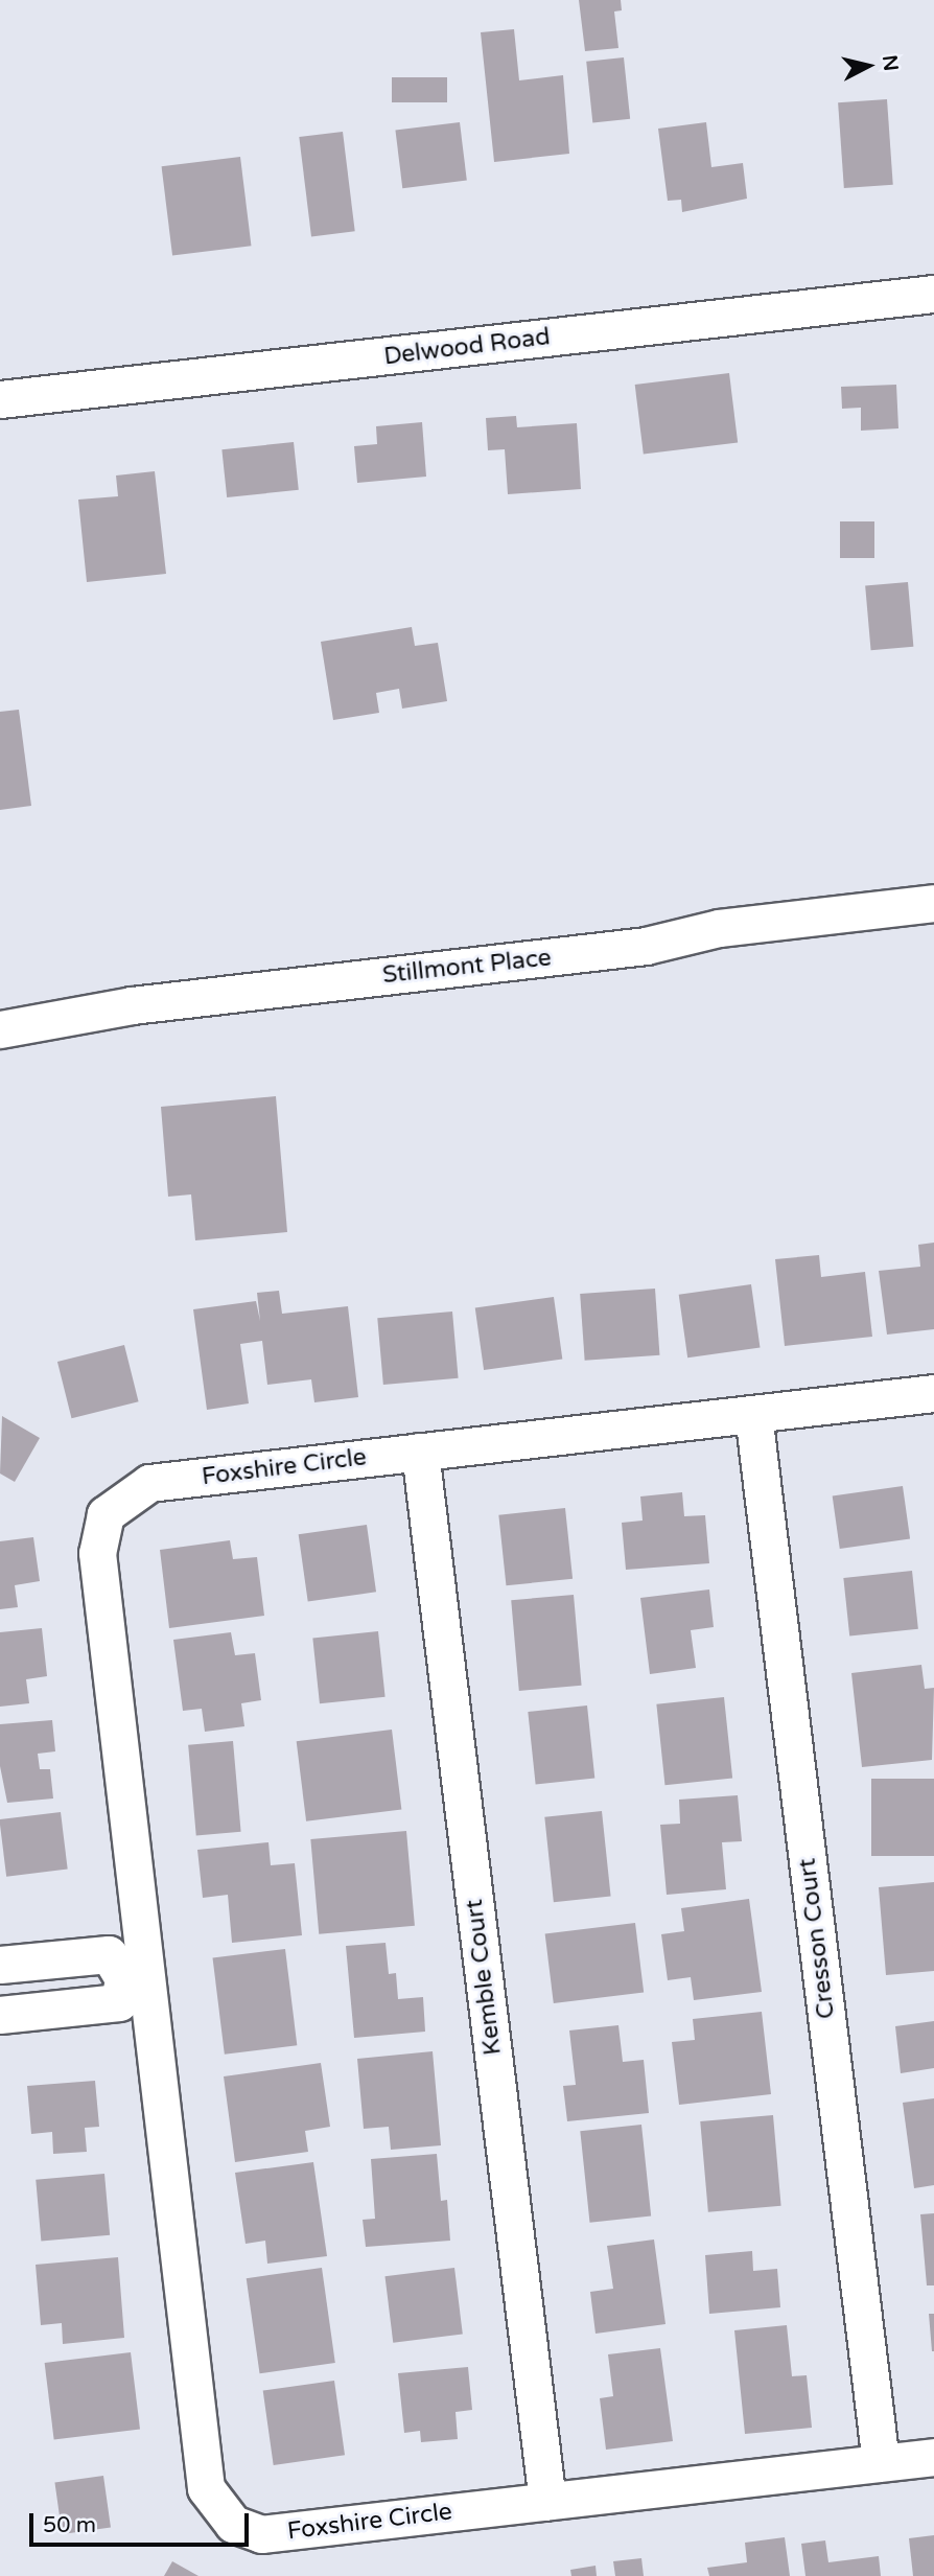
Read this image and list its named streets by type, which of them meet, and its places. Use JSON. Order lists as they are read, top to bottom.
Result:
{
  "streets": {
    "street": [
      "Delwood Road",
      "Stillmont Place",
      "Foxshire Circle",
      "Cresson Court",
      "Kemble Court"
    ]
  },
  "crossings": [
    ["Foxshire Circle", "Cresson Court"],
    ["Foxshire Circle", "Kemble Court"]
  ],
  "scale_bar": "50 m",
  "north": "right"
}
